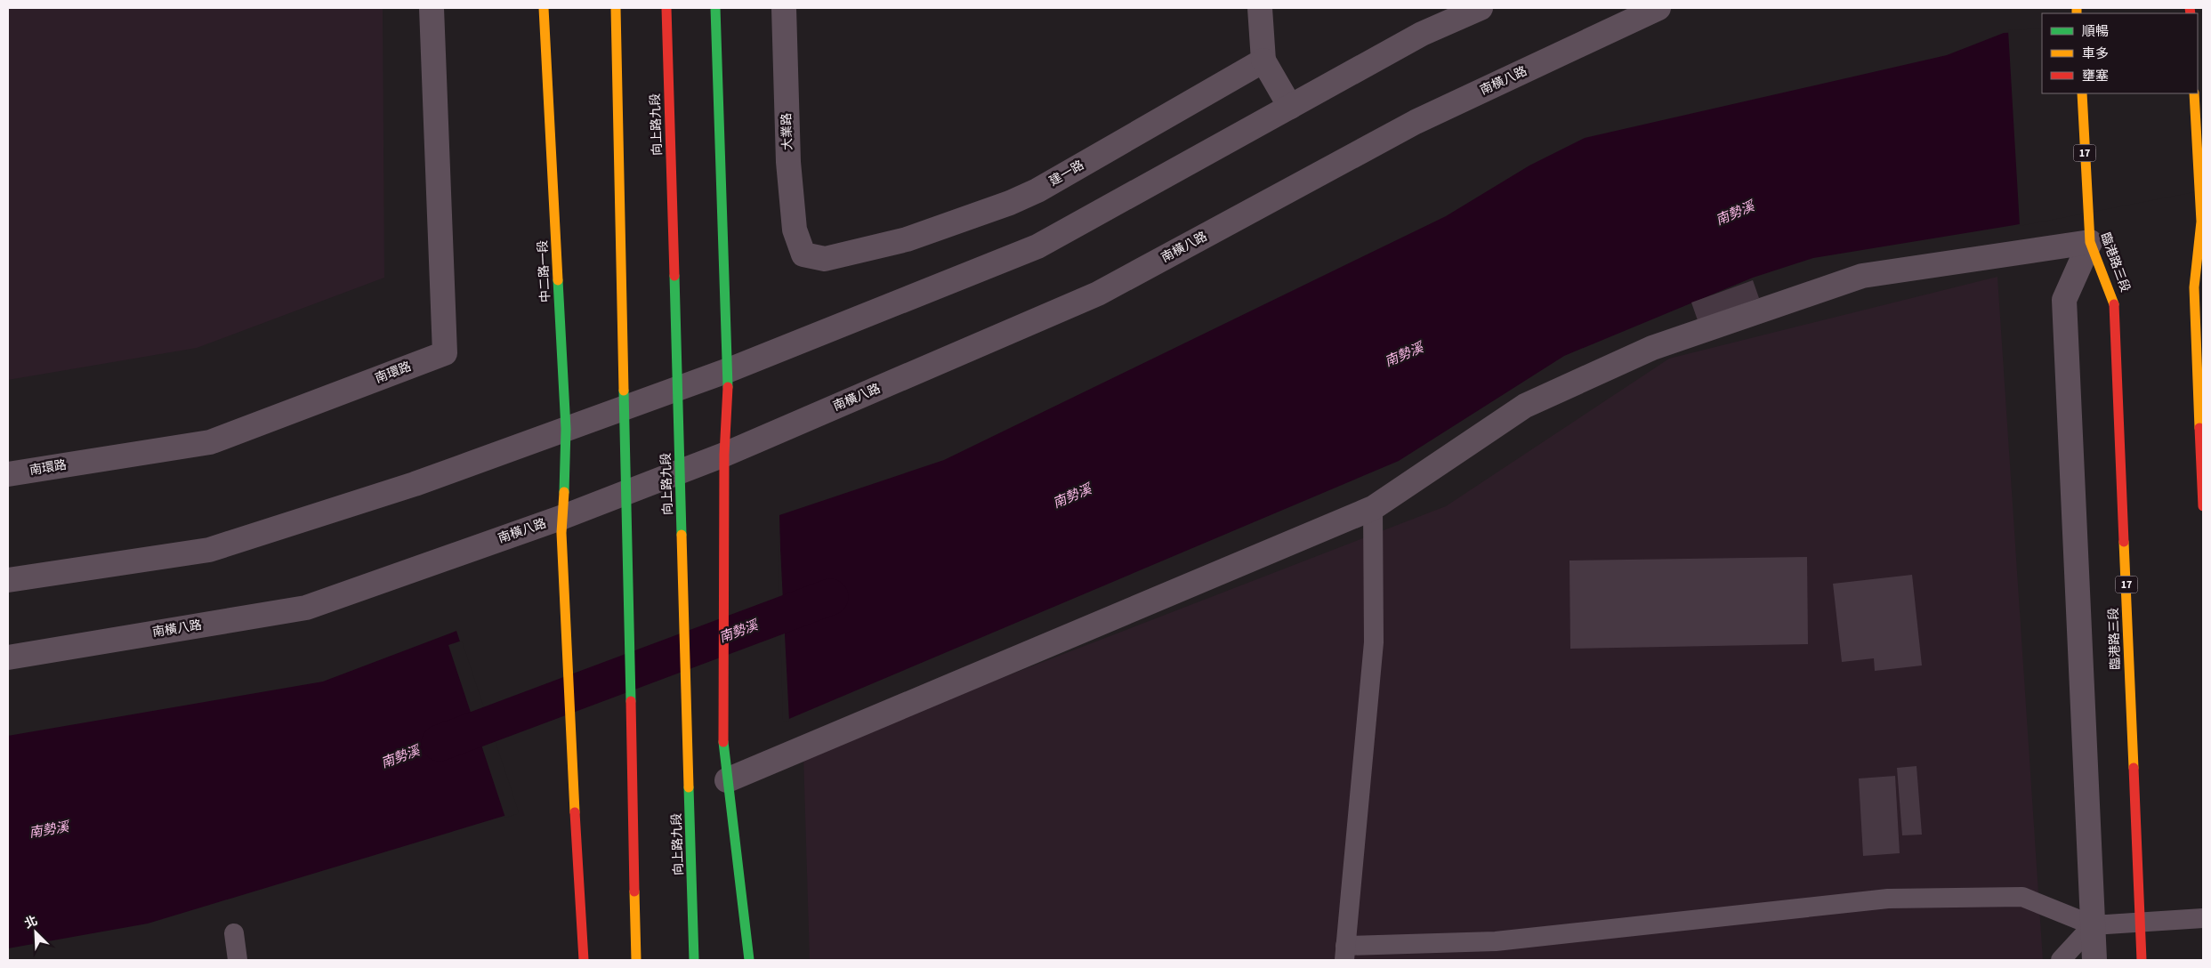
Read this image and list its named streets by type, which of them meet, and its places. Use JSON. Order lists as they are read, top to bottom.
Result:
{
  "streets": {
    "main road": [
      "向上路九段",
      "17",
      "臨港路三段",
      "中二路一段"
    ],
    "street": [
      "南橫八路",
      "大業路",
      "建一路",
      "南環路"
    ]
  },
  "crossings": [
    ["南橫八路", "中二路一段"],
    ["大業路", "建一路"]
  ],
  "water": ["南勢溪"],
  "legend": ["順暢", "車多", "壅塞"],
  "north": "top left"
}
